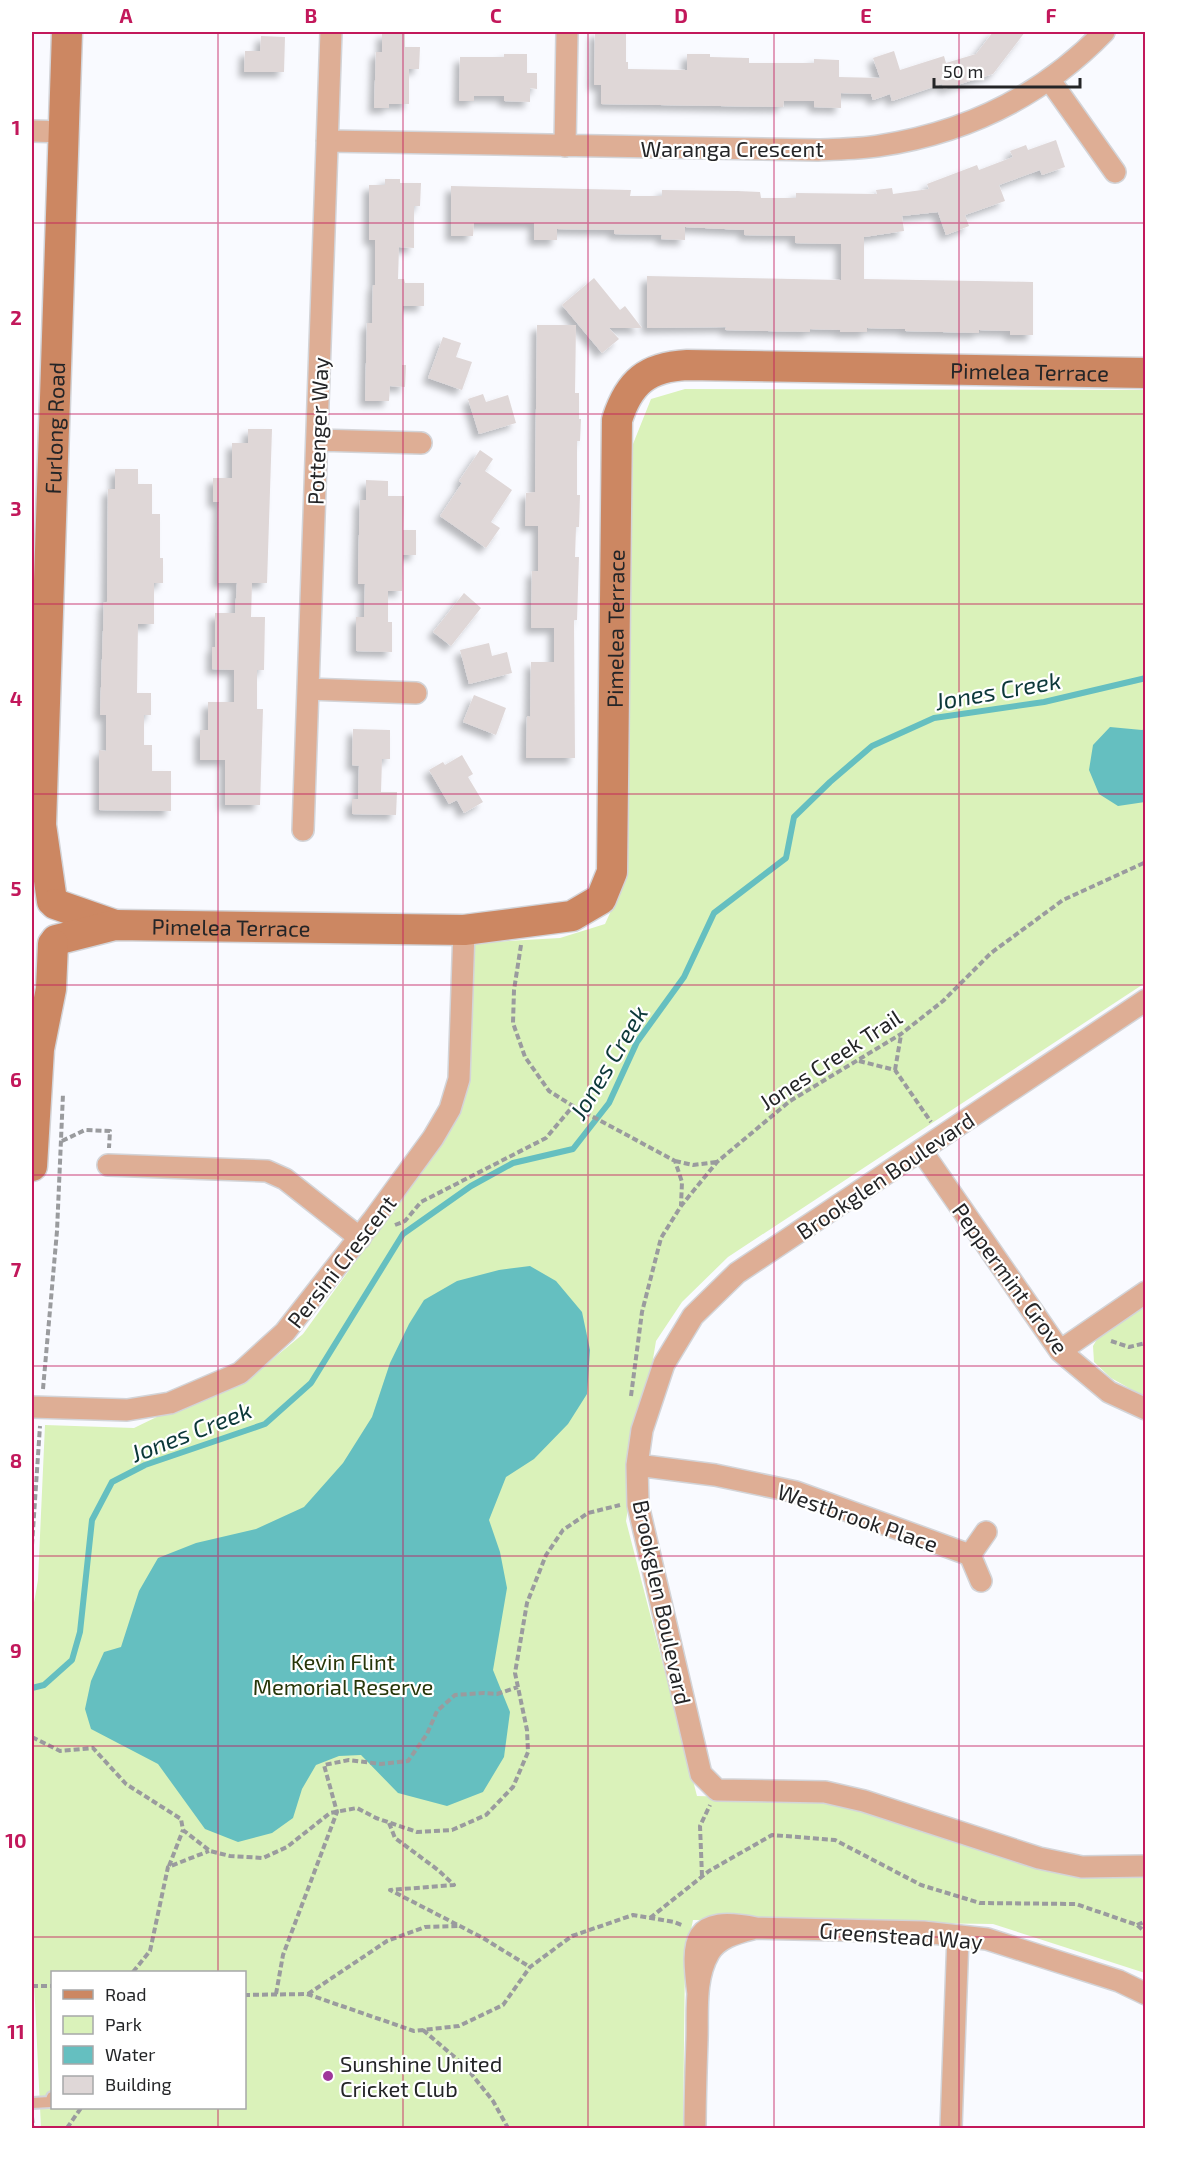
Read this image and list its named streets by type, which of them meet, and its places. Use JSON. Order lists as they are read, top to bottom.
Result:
{
  "streets": {
    "street": [
      "Waranga Crescent",
      "Pimelea Terrace",
      "Furlong Road",
      "Pottenger Way",
      "Brookglen Boulevard",
      "Persini Crescent",
      "Peppermint Grove",
      "Westbrook Place",
      "Greenstead Way"
    ],
    "path": ["Jones Creek Trail"]
  },
  "crossings": [
    ["Waranga Crescent", "Pottenger Way"],
    ["Pimelea Terrace", "Furlong Road"],
    ["Pimelea Terrace", "Persini Crescent"],
    ["Brookglen Boulevard", "Peppermint Grove"],
    ["Brookglen Boulevard", "Westbrook Place"]
  ],
  "water": ["Jones Creek"],
  "parks": ["Kevin Flint Memorial Reserve"],
  "places": ["Sunshine United Cricket Club"],
  "legend": [
    "Road",
    "Park",
    "Water",
    "Building"
  ],
  "scale_bar": "50 m",
  "grid": {
    "columns": [
      "A",
      "B",
      "C",
      "D",
      "E",
      "F"
    ],
    "rows": [
      "1",
      "2",
      "3",
      "4",
      "5",
      "6",
      "7",
      "8",
      "9",
      "10",
      "11"
    ]
  }
}
